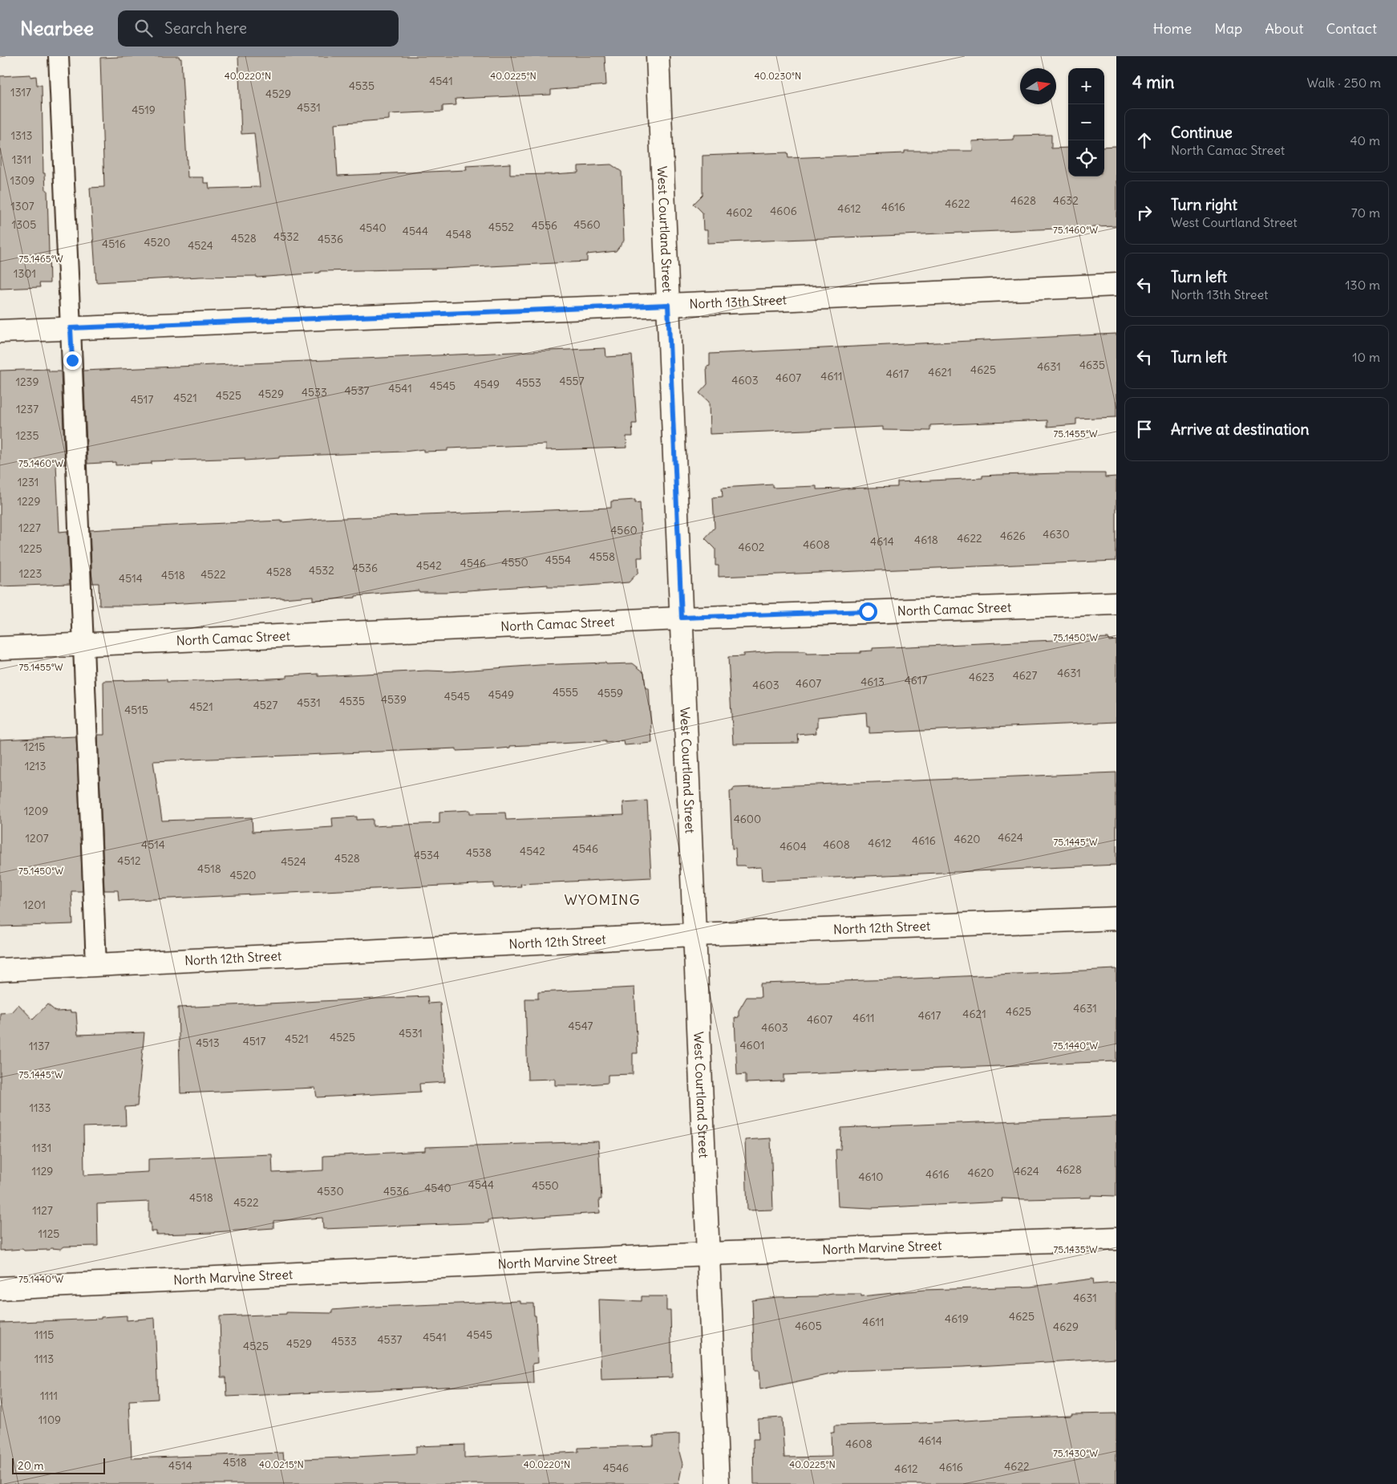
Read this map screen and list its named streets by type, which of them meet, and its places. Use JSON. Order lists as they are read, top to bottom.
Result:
{
  "streets": {
    "street": [
      "West Courtland Street",
      "North 13th Street",
      "North Camac Street",
      "North 12th Street",
      "North Marvine Street"
    ]
  },
  "crossings": [
    ["West Courtland Street", "North 13th Street"],
    ["West Courtland Street", "North Camac Street"],
    ["West Courtland Street", "North 12th Street"],
    ["West Courtland Street", "North Marvine Street"]
  ],
  "districts": ["WYOMING"],
  "house_numbers": [
    "4541",
    "4535",
    "1317",
    "4529",
    "4531",
    "4519",
    "1313",
    "1311",
    "1309",
    "4628",
    "4632",
    "4622",
    "1307",
    "4616",
    "4612",
    "4606",
    "4602",
    "1305",
    "4560",
    "4556",
    "4552",
    "4540",
    "4544",
    "4548",
    "4532",
    "4528",
    "4536",
    "4520",
    "4516",
    "4524",
    "1301",
    "4635",
    "4631",
    "4625",
    "4621",
    "4617",
    "4611",
    "4607",
    "4603",
    "4557",
    "1239",
    "4553",
    "4549",
    "4545",
    "4541",
    "4537",
    "4533",
    "4529",
    "4525",
    "4521",
    "4517",
    "1237",
    "1235",
    "1231",
    "1229",
    "1227",
    "4560",
    "4630",
    "4626",
    "4622",
    "4618",
    "4614",
    "4608",
    "4602",
    "1225",
    "4558",
    "4554",
    "4550",
    "4546",
    "4542",
    "4536",
    "4532",
    "4528",
    "1223",
    "4522",
    "4518",
    "4514",
    "4631",
    "4627",
    "4623",
    "4617",
    "4613",
    "4607",
    "4603",
    "4555",
    "4559",
    "4549",
    "4545",
    "4539",
    "4535",
    "4531",
    "4527",
    "4521",
    "4515",
    "1215",
    "1213",
    "1209",
    "4600",
    "4624",
    "1207",
    "4620",
    "4616",
    "4612",
    "4514",
    "4608",
    "4604",
    "4546",
    "4542",
    "4538",
    "4534",
    "4528",
    "4512",
    "4524",
    "4518",
    "4520",
    "1201",
    "4631",
    "4625",
    "4621",
    "4617",
    "4611",
    "4607",
    "4547",
    "4603",
    "4531",
    "4525",
    "4521",
    "4517",
    "4513",
    "4601",
    "1137",
    "1133",
    "1131",
    "4628",
    "1129",
    "4624",
    "4620",
    "4616",
    "4610",
    "4544",
    "4550",
    "4540",
    "4530",
    "4536",
    "4518",
    "4522",
    "1127",
    "1125",
    "4631",
    "4625",
    "4619",
    "4611",
    "4605",
    "4629",
    "1115",
    "4545",
    "4541",
    "4537",
    "4533",
    "4529",
    "4525",
    "1113",
    "1111",
    "1109",
    "4614",
    "4608",
    "4518",
    "4514",
    "4622",
    "4616",
    "4546",
    "4612"
  ],
  "scale_bar": "20 m",
  "north": "right",
  "page": {
    "header": "Nearbee",
    "search": "Search here",
    "nav": [
      "Home",
      "Map",
      "About",
      "Contact"
    ],
    "heading": ["4 min", "Walk · 250 m"],
    "map_buttons": ["+", "−"],
    "list": [
      ["Continue", "North Camac Street", "40 m"],
      ["Turn right", "West Courtland Street", "70 m"],
      ["Turn left", "North 13th Street", "130 m"],
      ["Turn left", "10 m"],
      "Arrive at destination"
    ],
    "scale": "20 m"
  },
  "coordinates": [
    "40.0220°N",
    "40.0225°N",
    "40.0230°N",
    "75.1460°W",
    "75.1465°W",
    "75.1455°W",
    "75.1450°W",
    "75.1445°W",
    "75.1440°W",
    "75.1435°W",
    "75.1430°W",
    "40.0215°N"
  ]
}
